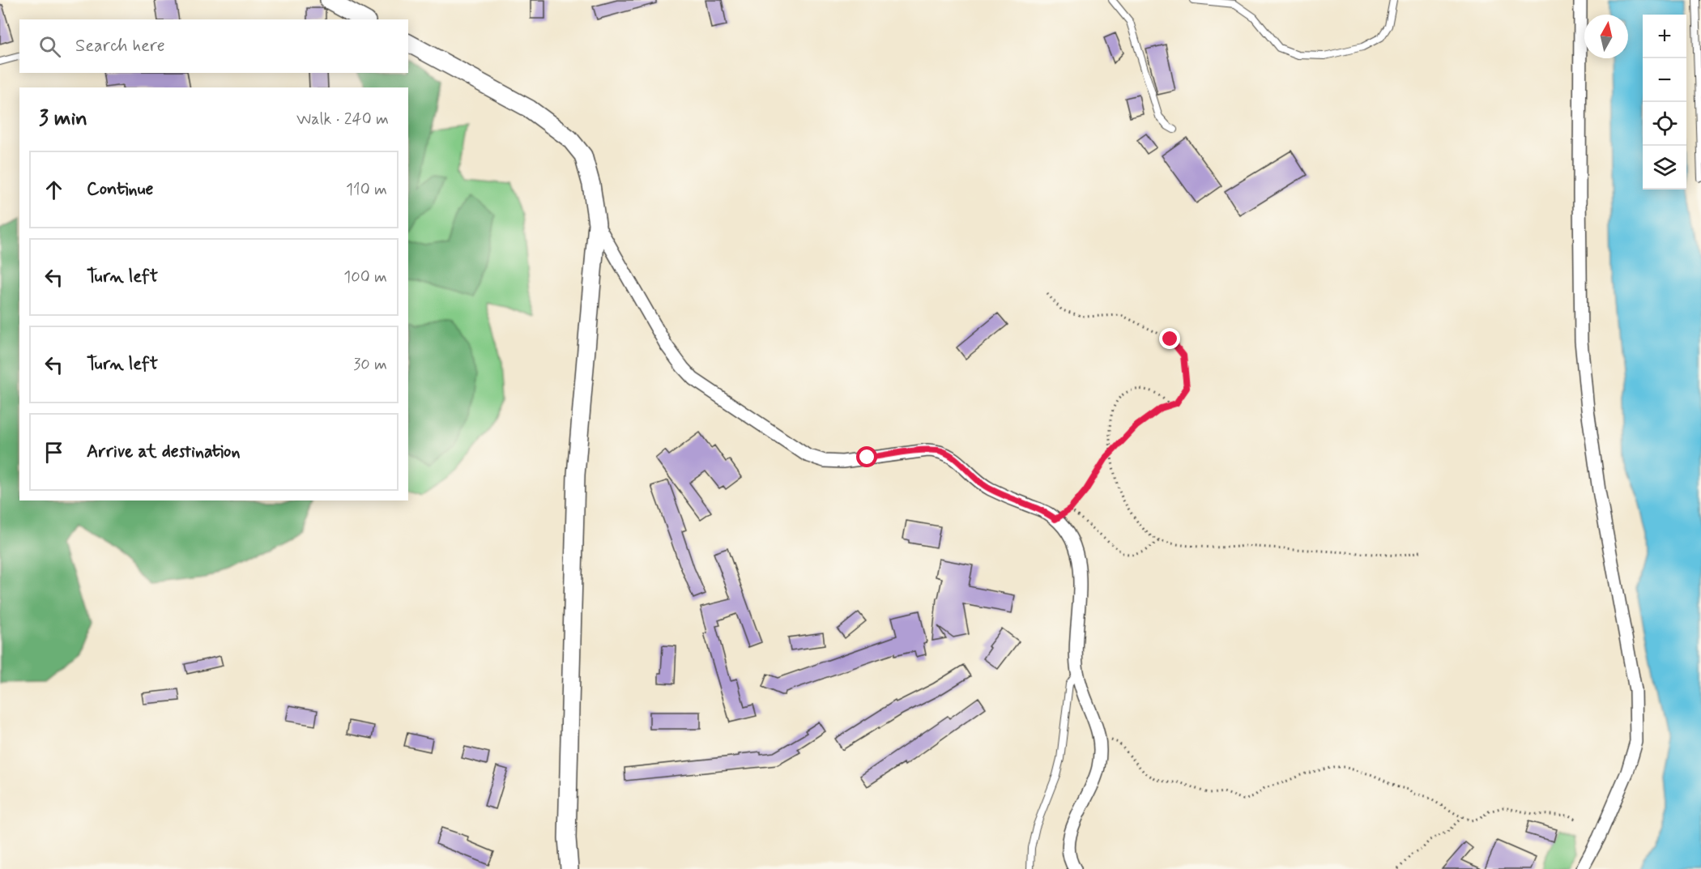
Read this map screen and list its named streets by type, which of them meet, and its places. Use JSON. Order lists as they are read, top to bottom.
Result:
{
  "north": "top",
  "page": {
    "map_buttons": ["+", "−"],
    "search": "Search here",
    "heading": ["3 min", "Walk · 240 m"],
    "list": [
      ["Continue", "110 m"],
      ["Turn left", "100 m"],
      ["Turn left", "30 m"],
      "Arrive at destination"
    ]
  }
}
